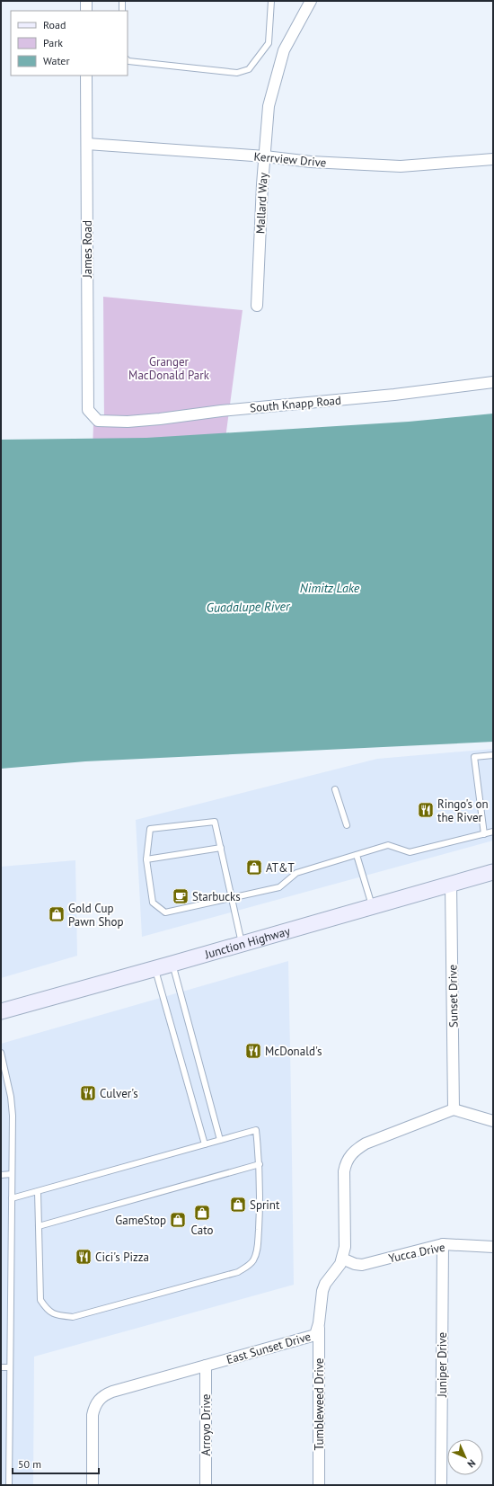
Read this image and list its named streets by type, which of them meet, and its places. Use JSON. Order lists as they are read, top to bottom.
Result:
{
  "streets": {
    "main road": ["Junction Highway"],
    "street": [
      "Kerrview Drive",
      "Mallard Way",
      "James Road",
      "South Knapp Road",
      "Sunset Drive",
      "Yucca Drive",
      "East Sunset Drive",
      "Juniper Drive",
      "Tumbleweed Drive",
      "Arroyo Drive"
    ]
  },
  "crossings": [
    ["Kerrview Drive", "Mallard Way"],
    ["Kerrview Drive", "James Road"],
    ["James Road", "South Knapp Road"],
    ["Junction Highway", "Sunset Drive"],
    ["Sunset Drive", "East Sunset Drive"],
    ["Yucca Drive", "East Sunset Drive"],
    ["Yucca Drive", "Juniper Drive"],
    ["East Sunset Drive", "Tumbleweed Drive"],
    ["East Sunset Drive", "Arroyo Drive"]
  ],
  "water": ["Nimitz Lake", "Guadalupe River"],
  "parks": ["Granger MacDonald Park"],
  "places": {
    "restaurant": [
      "Ringo's on the River",
      "McDonald's",
      "Culver's",
      "Cici's Pizza"
    ],
    "shop": [
      "AT&T",
      "Gold Cup Pawn Shop",
      "Sprint",
      "Cato",
      "GameStop"
    ],
    "cafe": ["Starbucks"]
  },
  "legend": ["Road", "Park", "Water"],
  "scale_bar": "50 m",
  "north": "bottom right"
}
